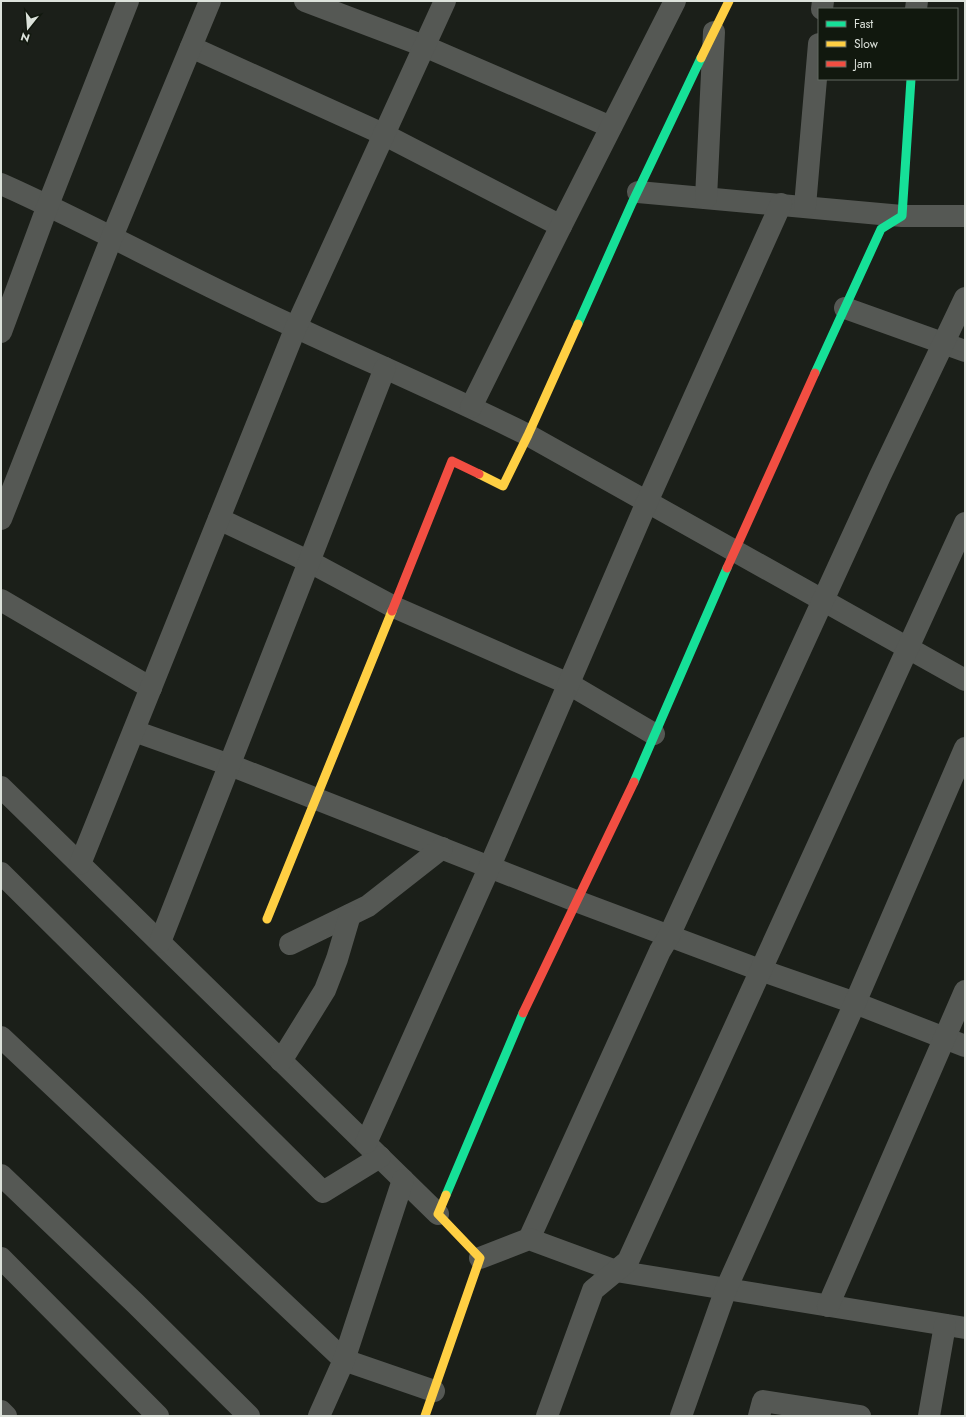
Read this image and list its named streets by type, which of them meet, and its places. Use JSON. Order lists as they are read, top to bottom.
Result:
{
  "legend": ["Fast", "Slow", "Jam"],
  "north": "bottom"
}
